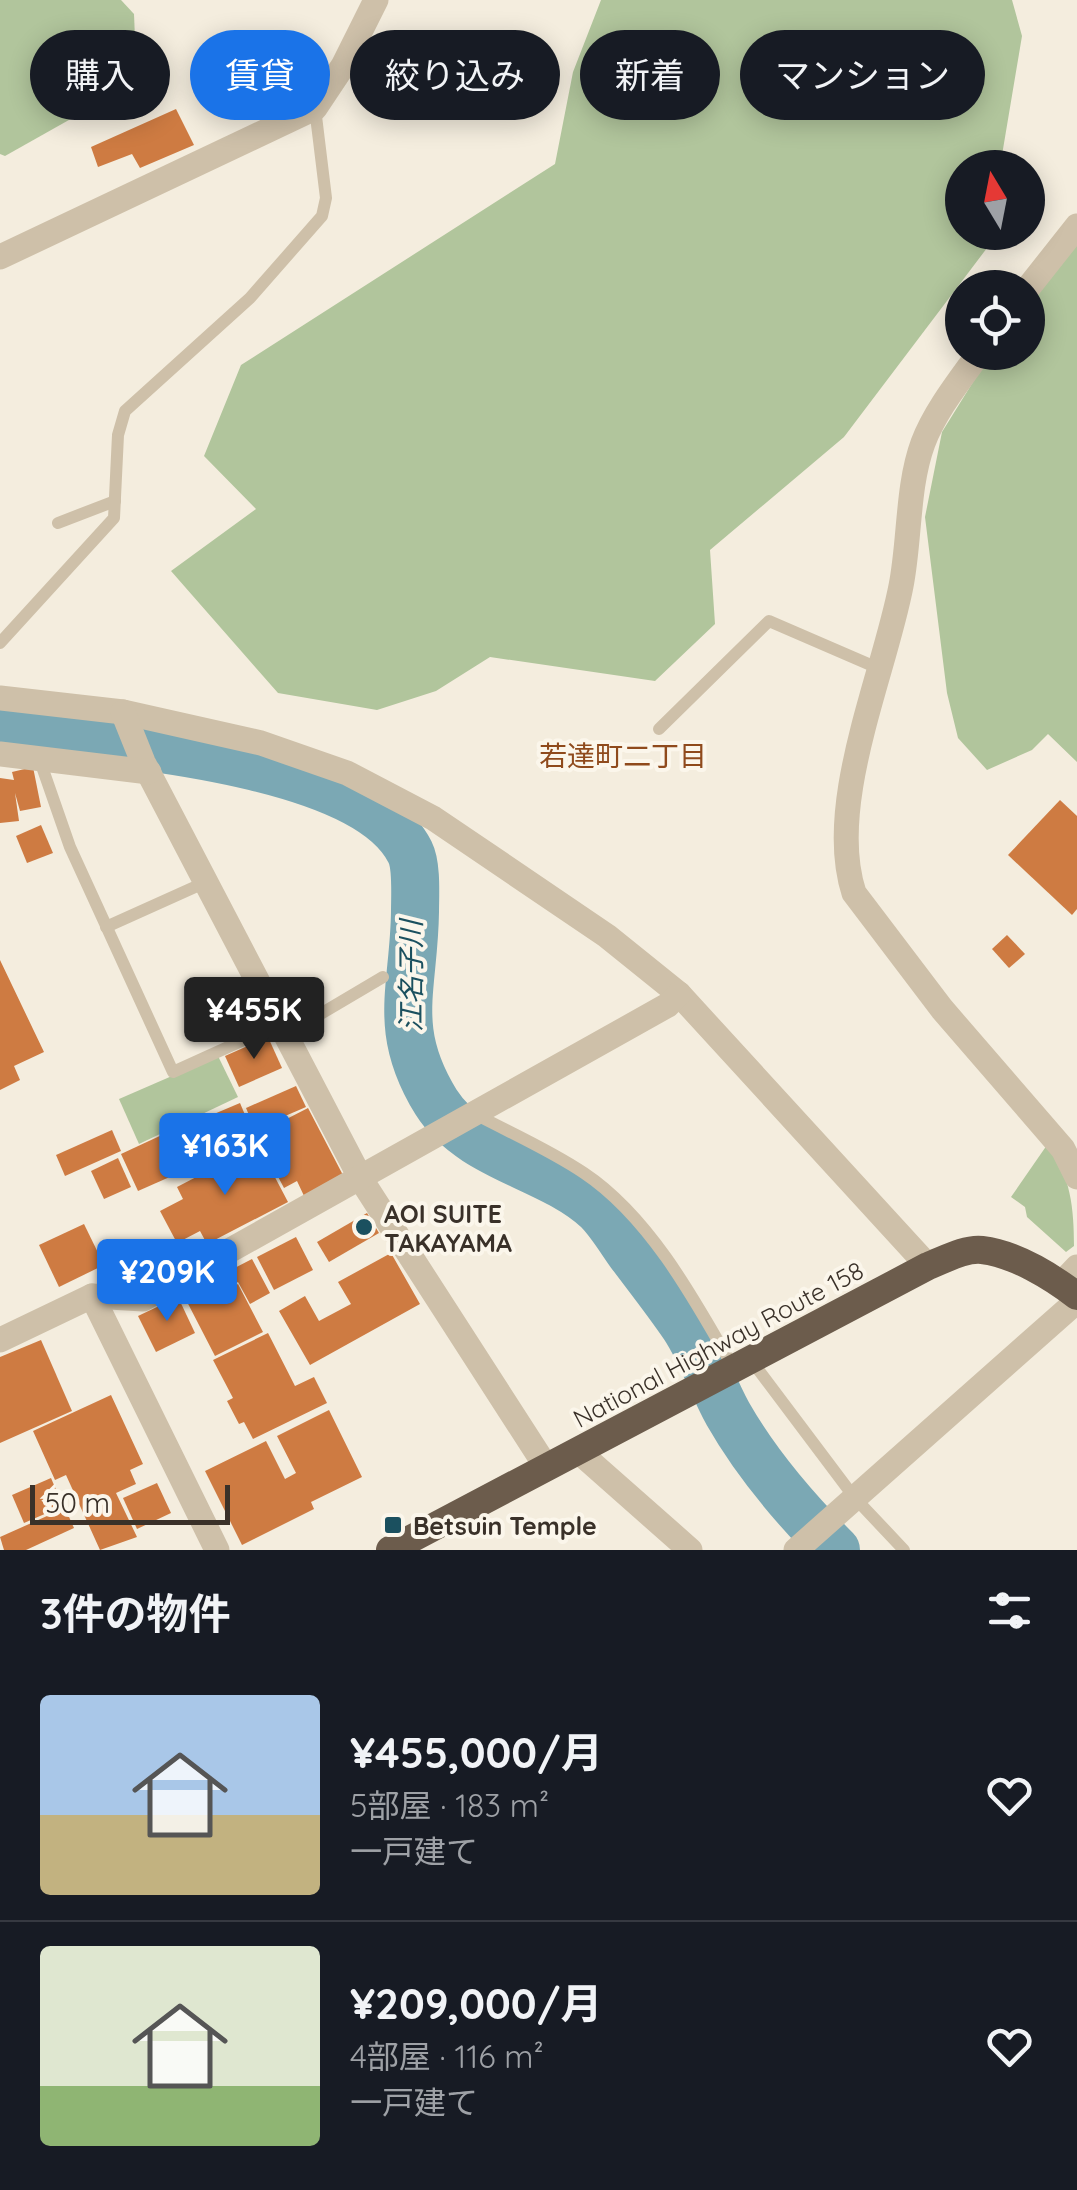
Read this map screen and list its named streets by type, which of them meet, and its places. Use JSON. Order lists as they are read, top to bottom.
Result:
{
  "streets": {
    "highway": ["National Highway Route 158"]
  },
  "districts": ["若達町二丁目"],
  "water": ["江名子川"],
  "places": {
    "other": ["AOI SUITE TAKAYAMA"],
    "transit": ["Betsuin Temple"]
  },
  "scale_bar": "50 m",
  "north": "top",
  "page": {
    "chip": [
      "購入",
      "賃貸",
      "絞り込み",
      "新着",
      "マンション"
    ],
    "price": ["¥455K", "¥163K", "¥209K"],
    "scale": "50 m",
    "heading": "3件の物件",
    "list": [
      {
        "name": "¥455,000/月",
        "note": "5部屋 · 183 m² · 一戸建て"
      },
      {
        "name": "¥209,000/月",
        "note": "4部屋 · 116 m² · 一戸建て"
      }
    ]
  }
}
